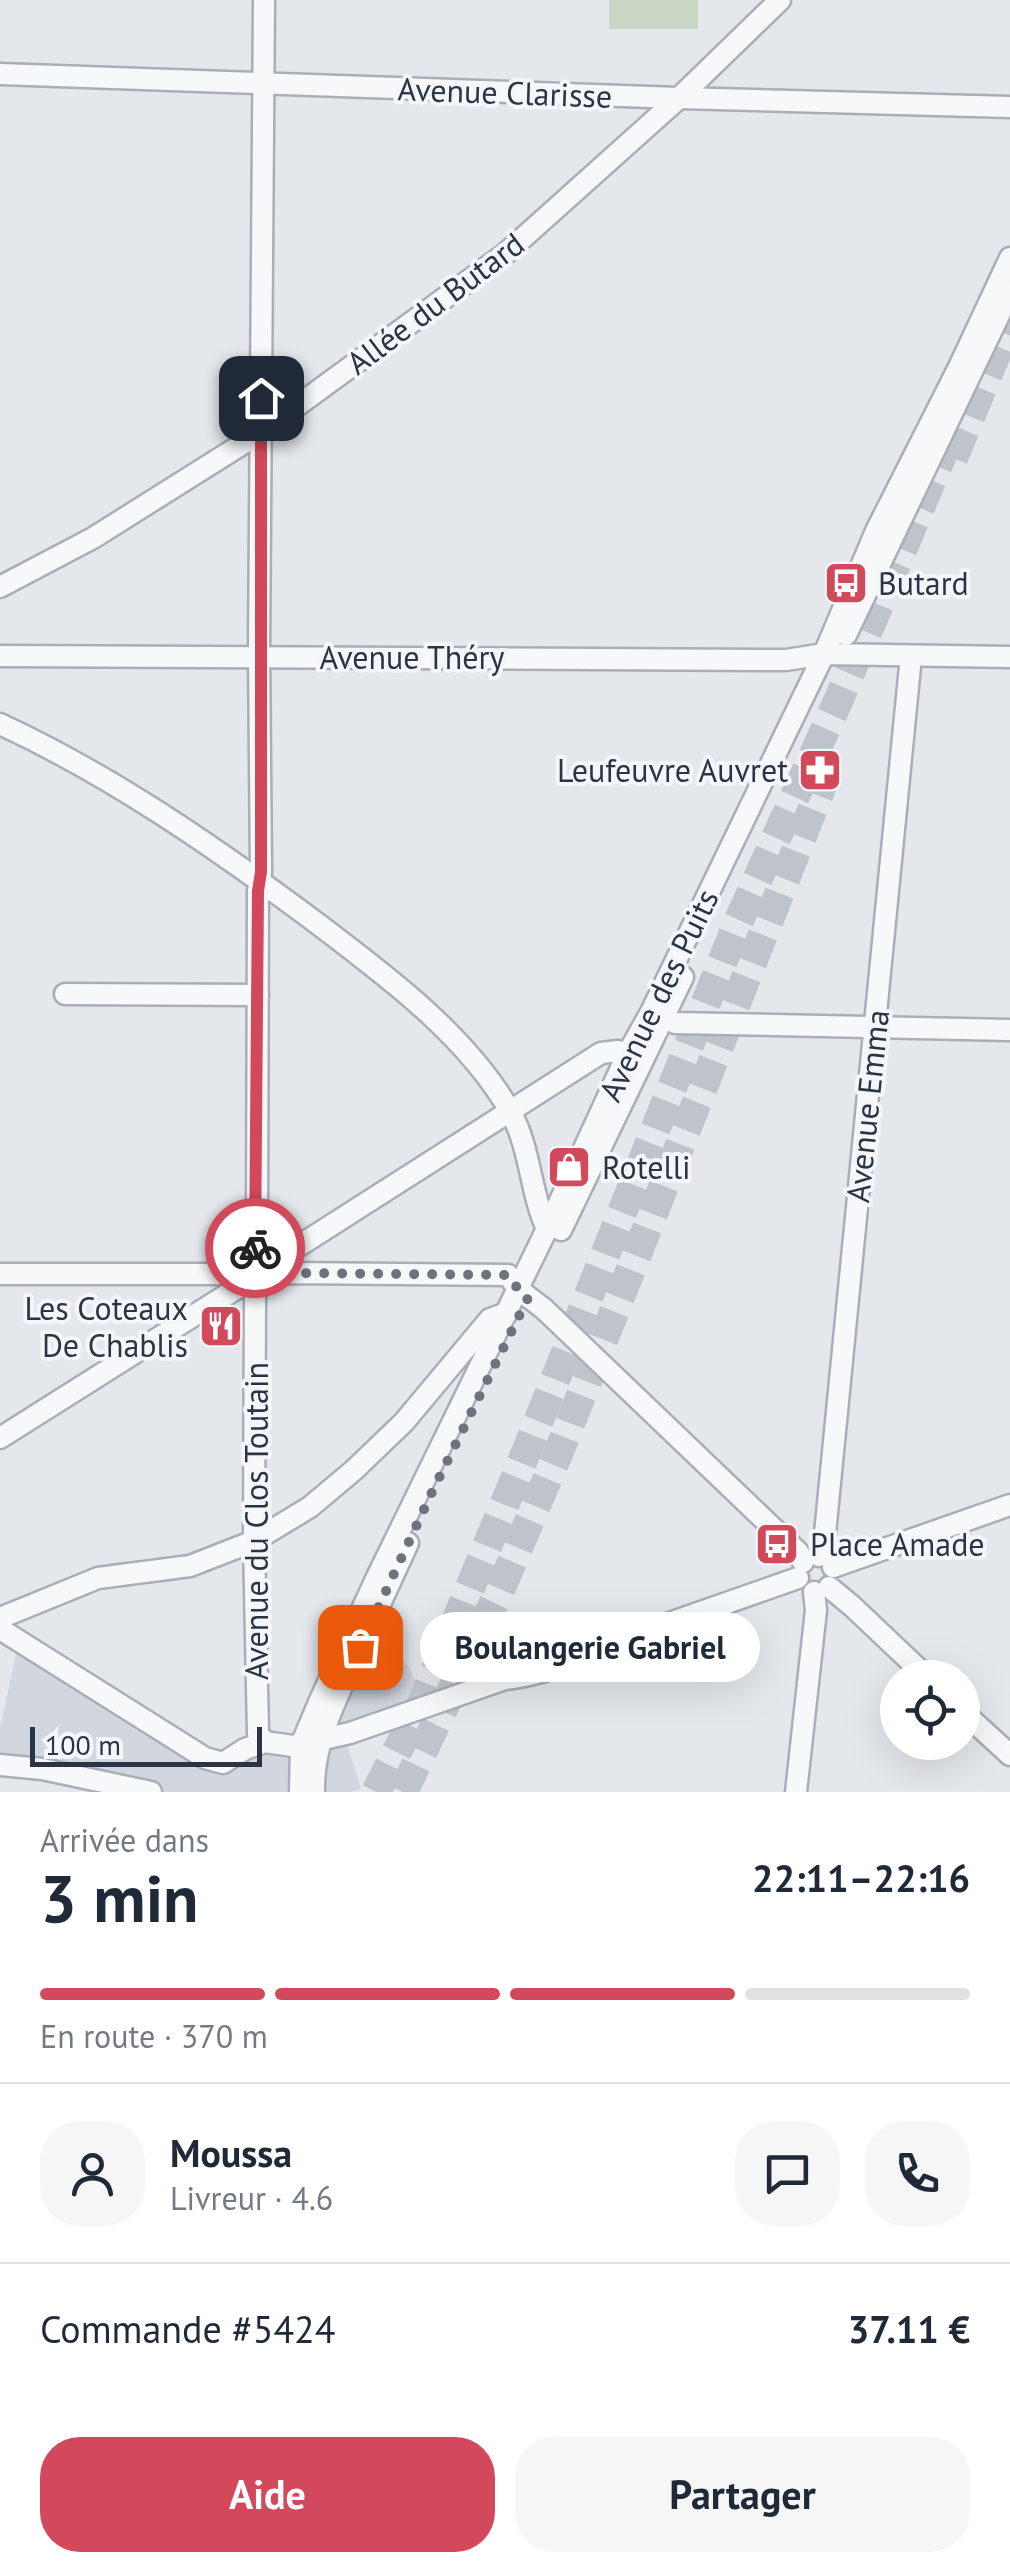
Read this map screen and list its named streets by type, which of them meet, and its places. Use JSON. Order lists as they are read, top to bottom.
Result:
{
  "streets": {
    "street": [
      "Avenue Clarisse",
      "Allée du Butard",
      "Avenue Théry",
      "Avenue des Puits",
      "Avenue Emma",
      "Avenue du Clos Toutain"
    ]
  },
  "crossings": [
    ["Avenue Clarisse", "Allée du Butard"],
    ["Avenue Théry", "Avenue des Puits"],
    ["Avenue Théry", "Avenue Emma"]
  ],
  "places": {
    "bus stop": ["Butard", "Place Amade"],
    "pharmacy": ["Leufeuvre Auvret"],
    "shop": ["Rotelli"],
    "restaurant": ["Les Coteaux De Chablis"],
    "other": ["Boulangerie Gabriel"]
  },
  "scale_bar": "100 m",
  "page": {
    "bubble": "Boulangerie Gabriel",
    "scale": "100 m",
    "heading": ["3 min", "Arrivée dans", "22:11–22:16"],
    "panel": [
      "Moussa",
      "Livreur · 4.6",
      "Commande #5424",
      "37.11 €"
    ],
    "bar": "En route · 370 m",
    "buttons": ["Aide", "Partager"]
  }
}
